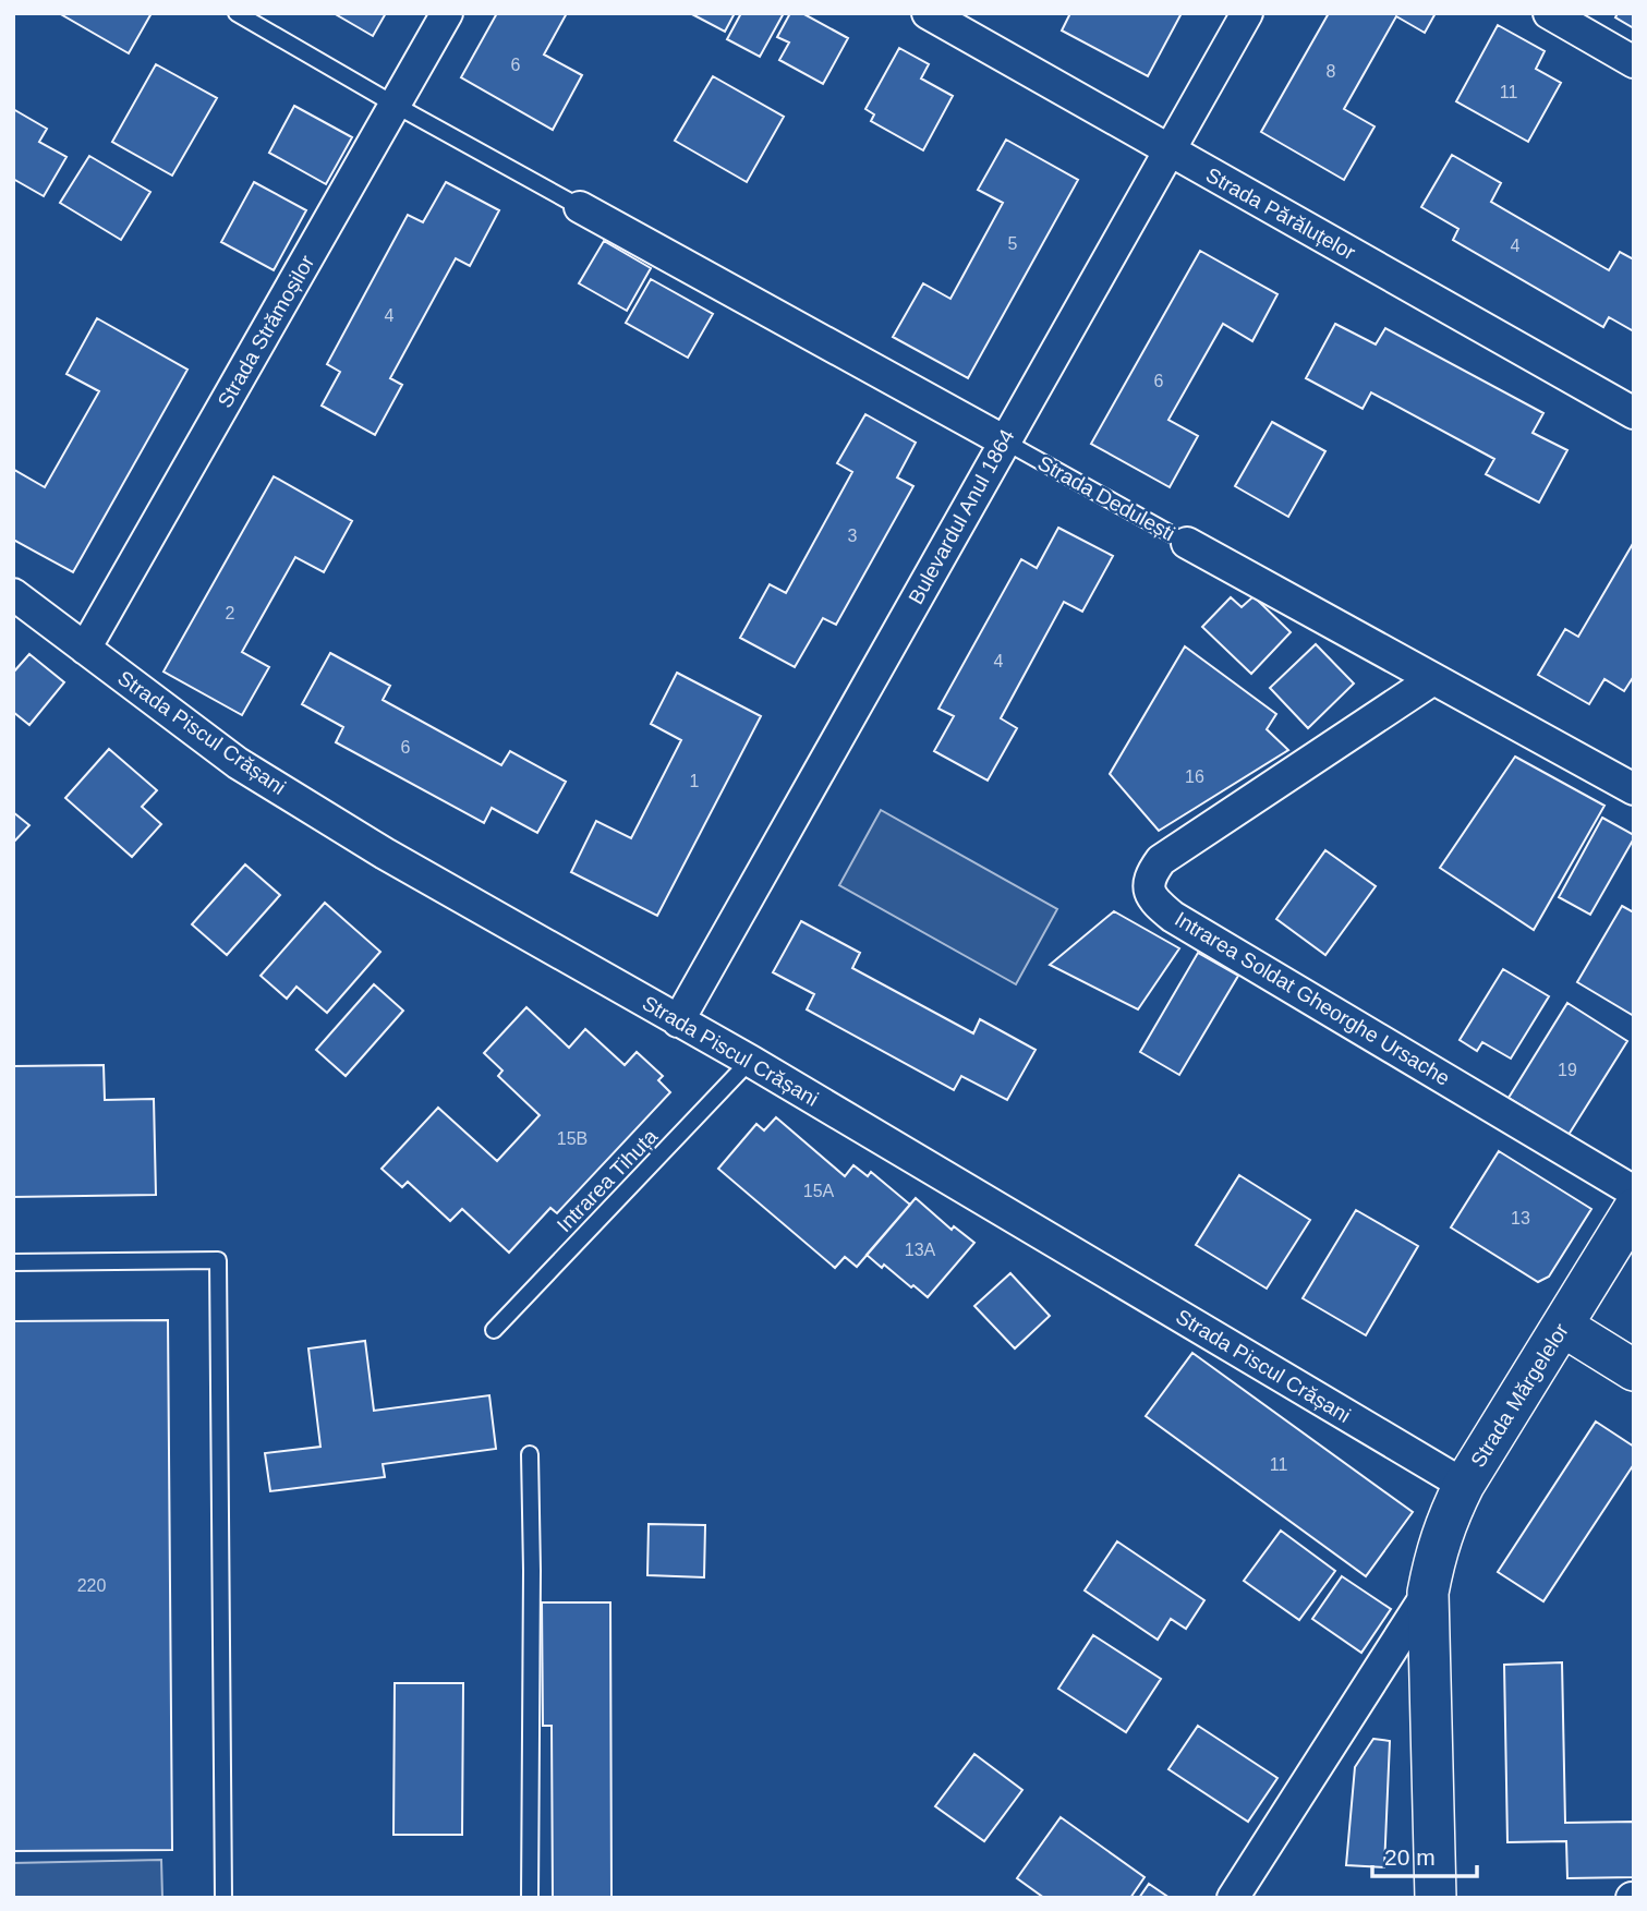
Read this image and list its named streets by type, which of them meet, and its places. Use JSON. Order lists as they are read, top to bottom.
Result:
{
  "streets": {
    "street": [
      "Strada Părăluțelor",
      "Strada Strămoșilor",
      "Strada Dedulești",
      "Bulevardul Anul 1864",
      "Strada Piscul Crășani",
      "Intrarea Soldat Gheorghe Ursache",
      "Strada Mărgelelor"
    ],
    "lane": ["Intrarea Tihuța"]
  },
  "crossings": [
    ["Strada Părăluțelor", "Bulevardul Anul 1864"],
    ["Strada Strămoșilor", "Strada Piscul Crășani"],
    ["Strada Dedulești", "Bulevardul Anul 1864"],
    ["Strada Dedulești", "Intrarea Soldat Gheorghe Ursache"],
    ["Bulevardul Anul 1864", "Strada Piscul Crășani"],
    ["Strada Piscul Crășani", "Intrarea Tihuța"],
    ["Strada Piscul Crășani", "Strada Mărgelelor"]
  ],
  "house_numbers": [
    "6",
    "8",
    "11",
    "5",
    "4",
    "4",
    "6",
    "3",
    "2",
    "4",
    "6",
    "16",
    "1",
    "19",
    "15B",
    "15A",
    "13",
    "13A",
    "11",
    "220"
  ],
  "scale_bar": "20 m"
}
